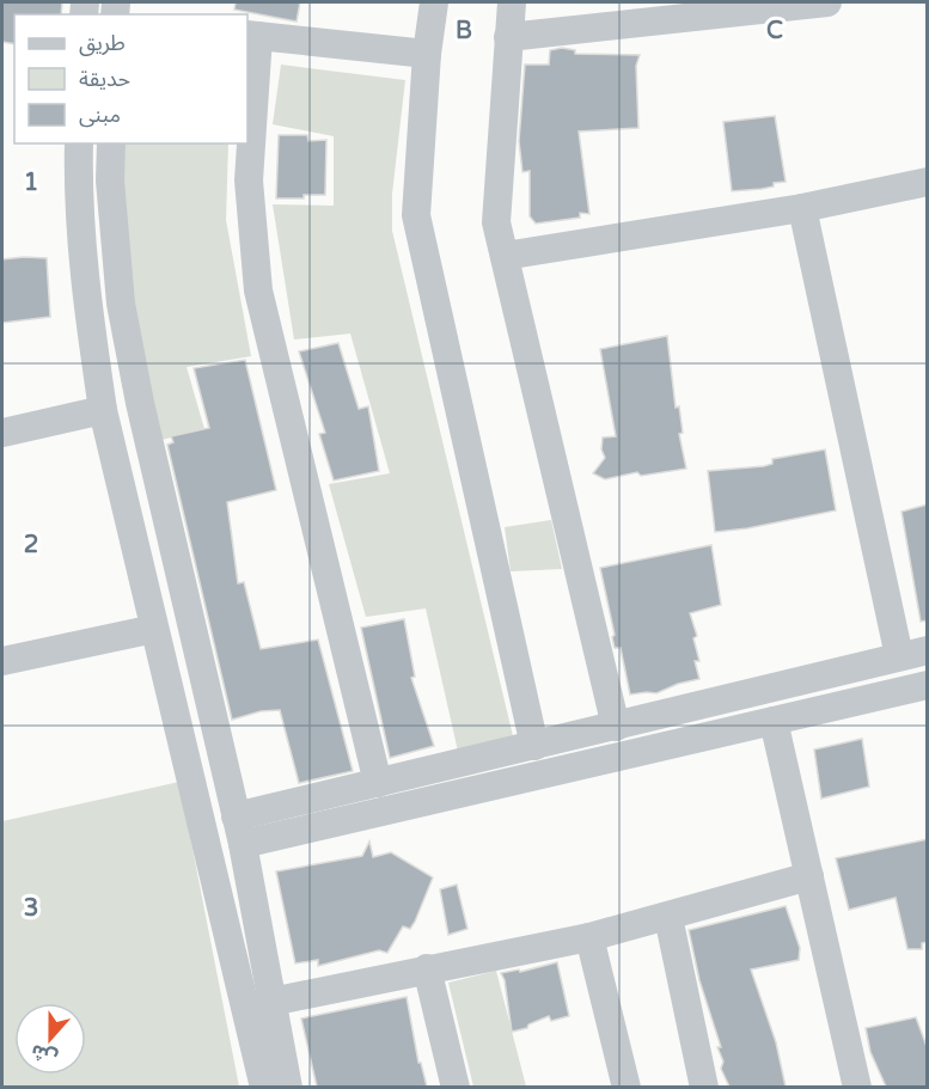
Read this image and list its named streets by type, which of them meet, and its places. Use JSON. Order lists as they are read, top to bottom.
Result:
{
  "legend": ["طريق", "حديقة", "مبنى"],
  "north": "bottom",
  "grid": {
    "columns": ["B", "C"],
    "rows": ["1", "2", "3"]
  }
}
